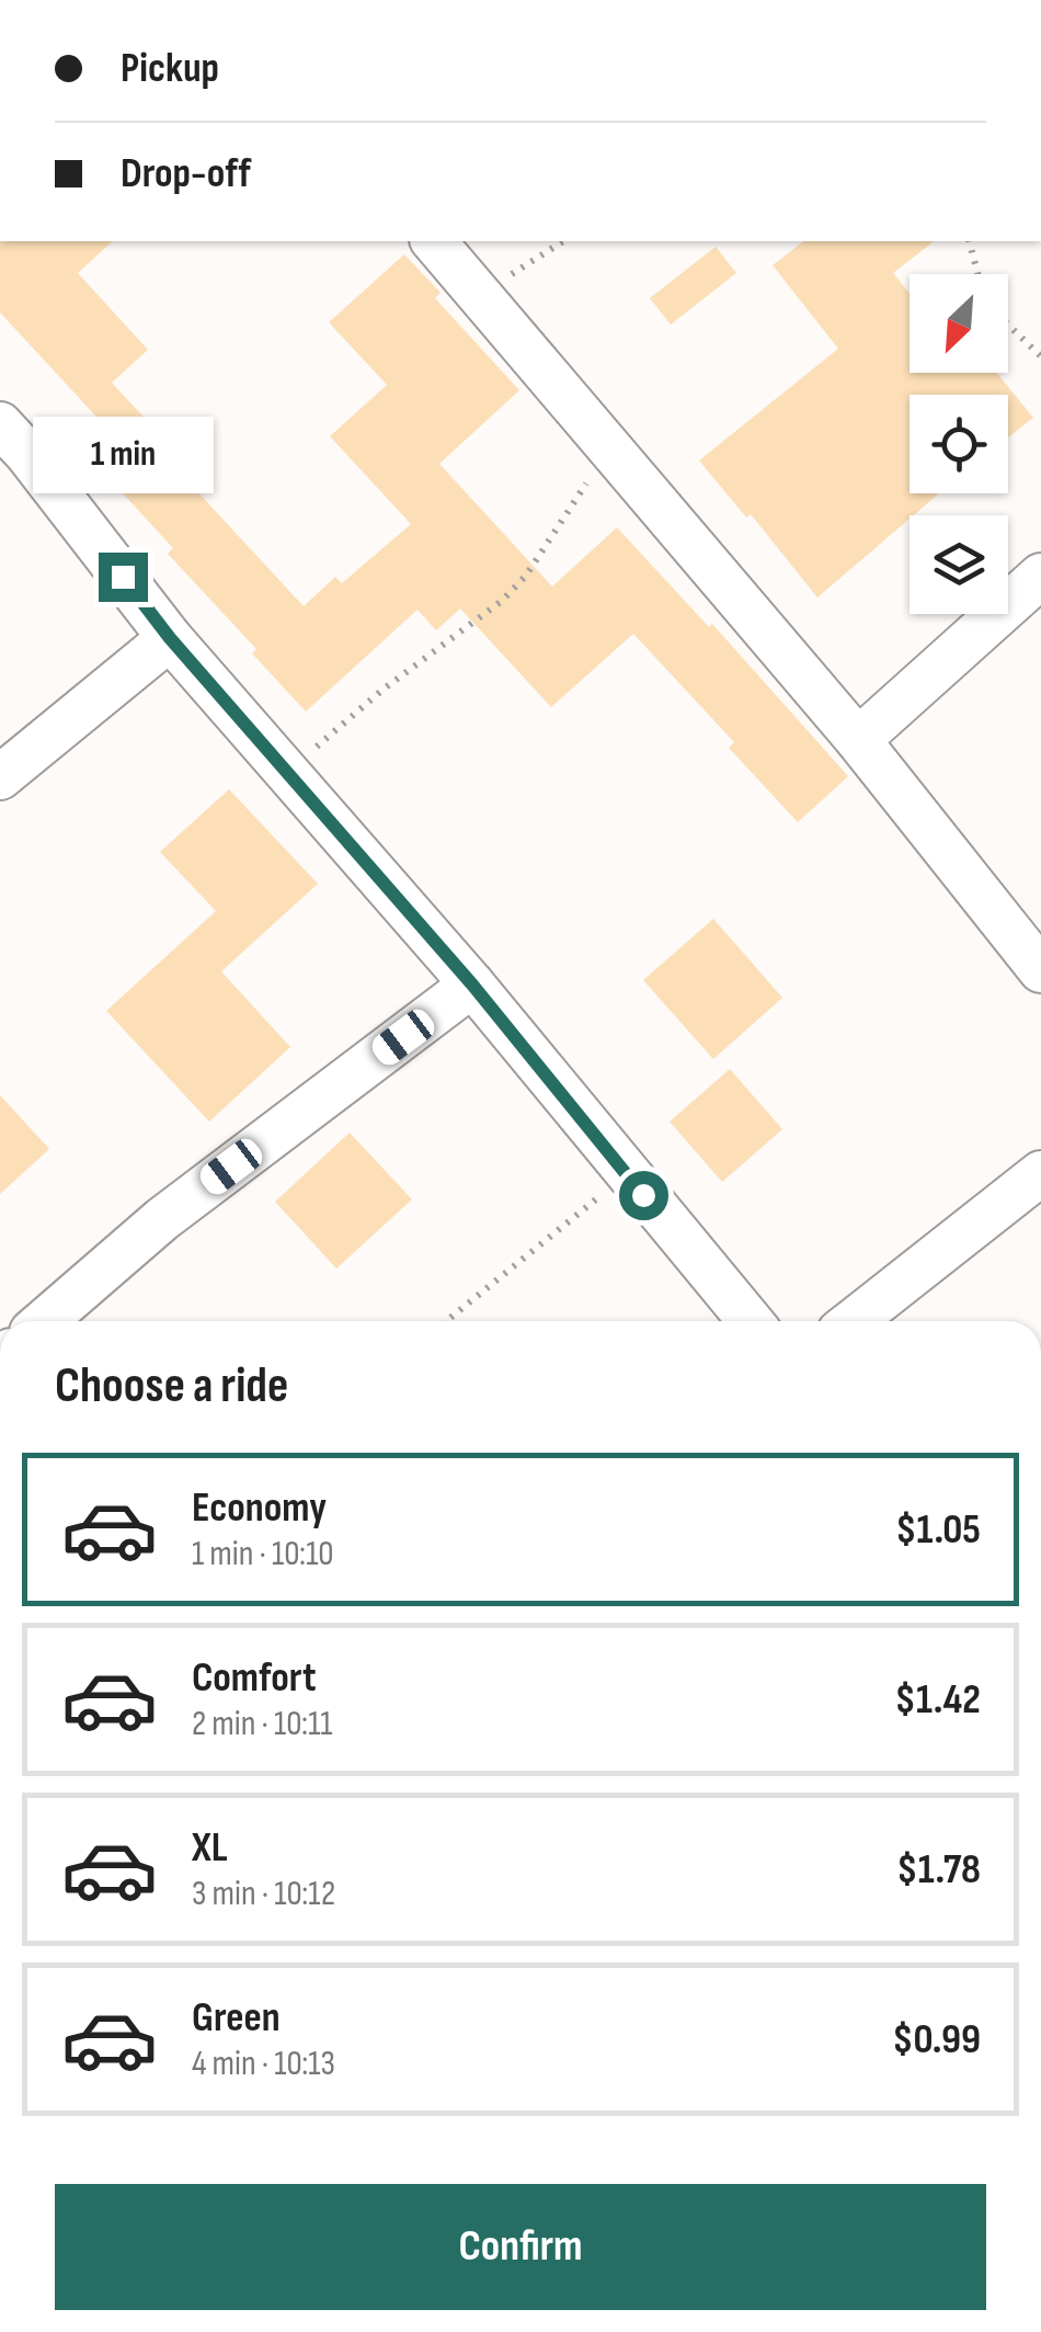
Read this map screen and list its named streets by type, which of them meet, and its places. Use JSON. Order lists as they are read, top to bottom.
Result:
{
  "north": "bottom left",
  "page": {
    "banner": ["Pickup", "Drop-off"],
    "bubble": "1 min",
    "heading": "Choose a ride",
    "list": [
      {
        "name": "Economy",
        "note": "1 min · 10:10",
        "value": "$1.05"
      },
      {
        "name": "Comfort",
        "note": "2 min · 10:11",
        "value": "$1.42"
      },
      {
        "name": "XL",
        "note": "3 min · 10:12",
        "value": "$1.78"
      },
      {
        "name": "Green",
        "note": "4 min · 10:13",
        "value": "$0.99"
      }
    ],
    "buttons": "Confirm"
  }
}
